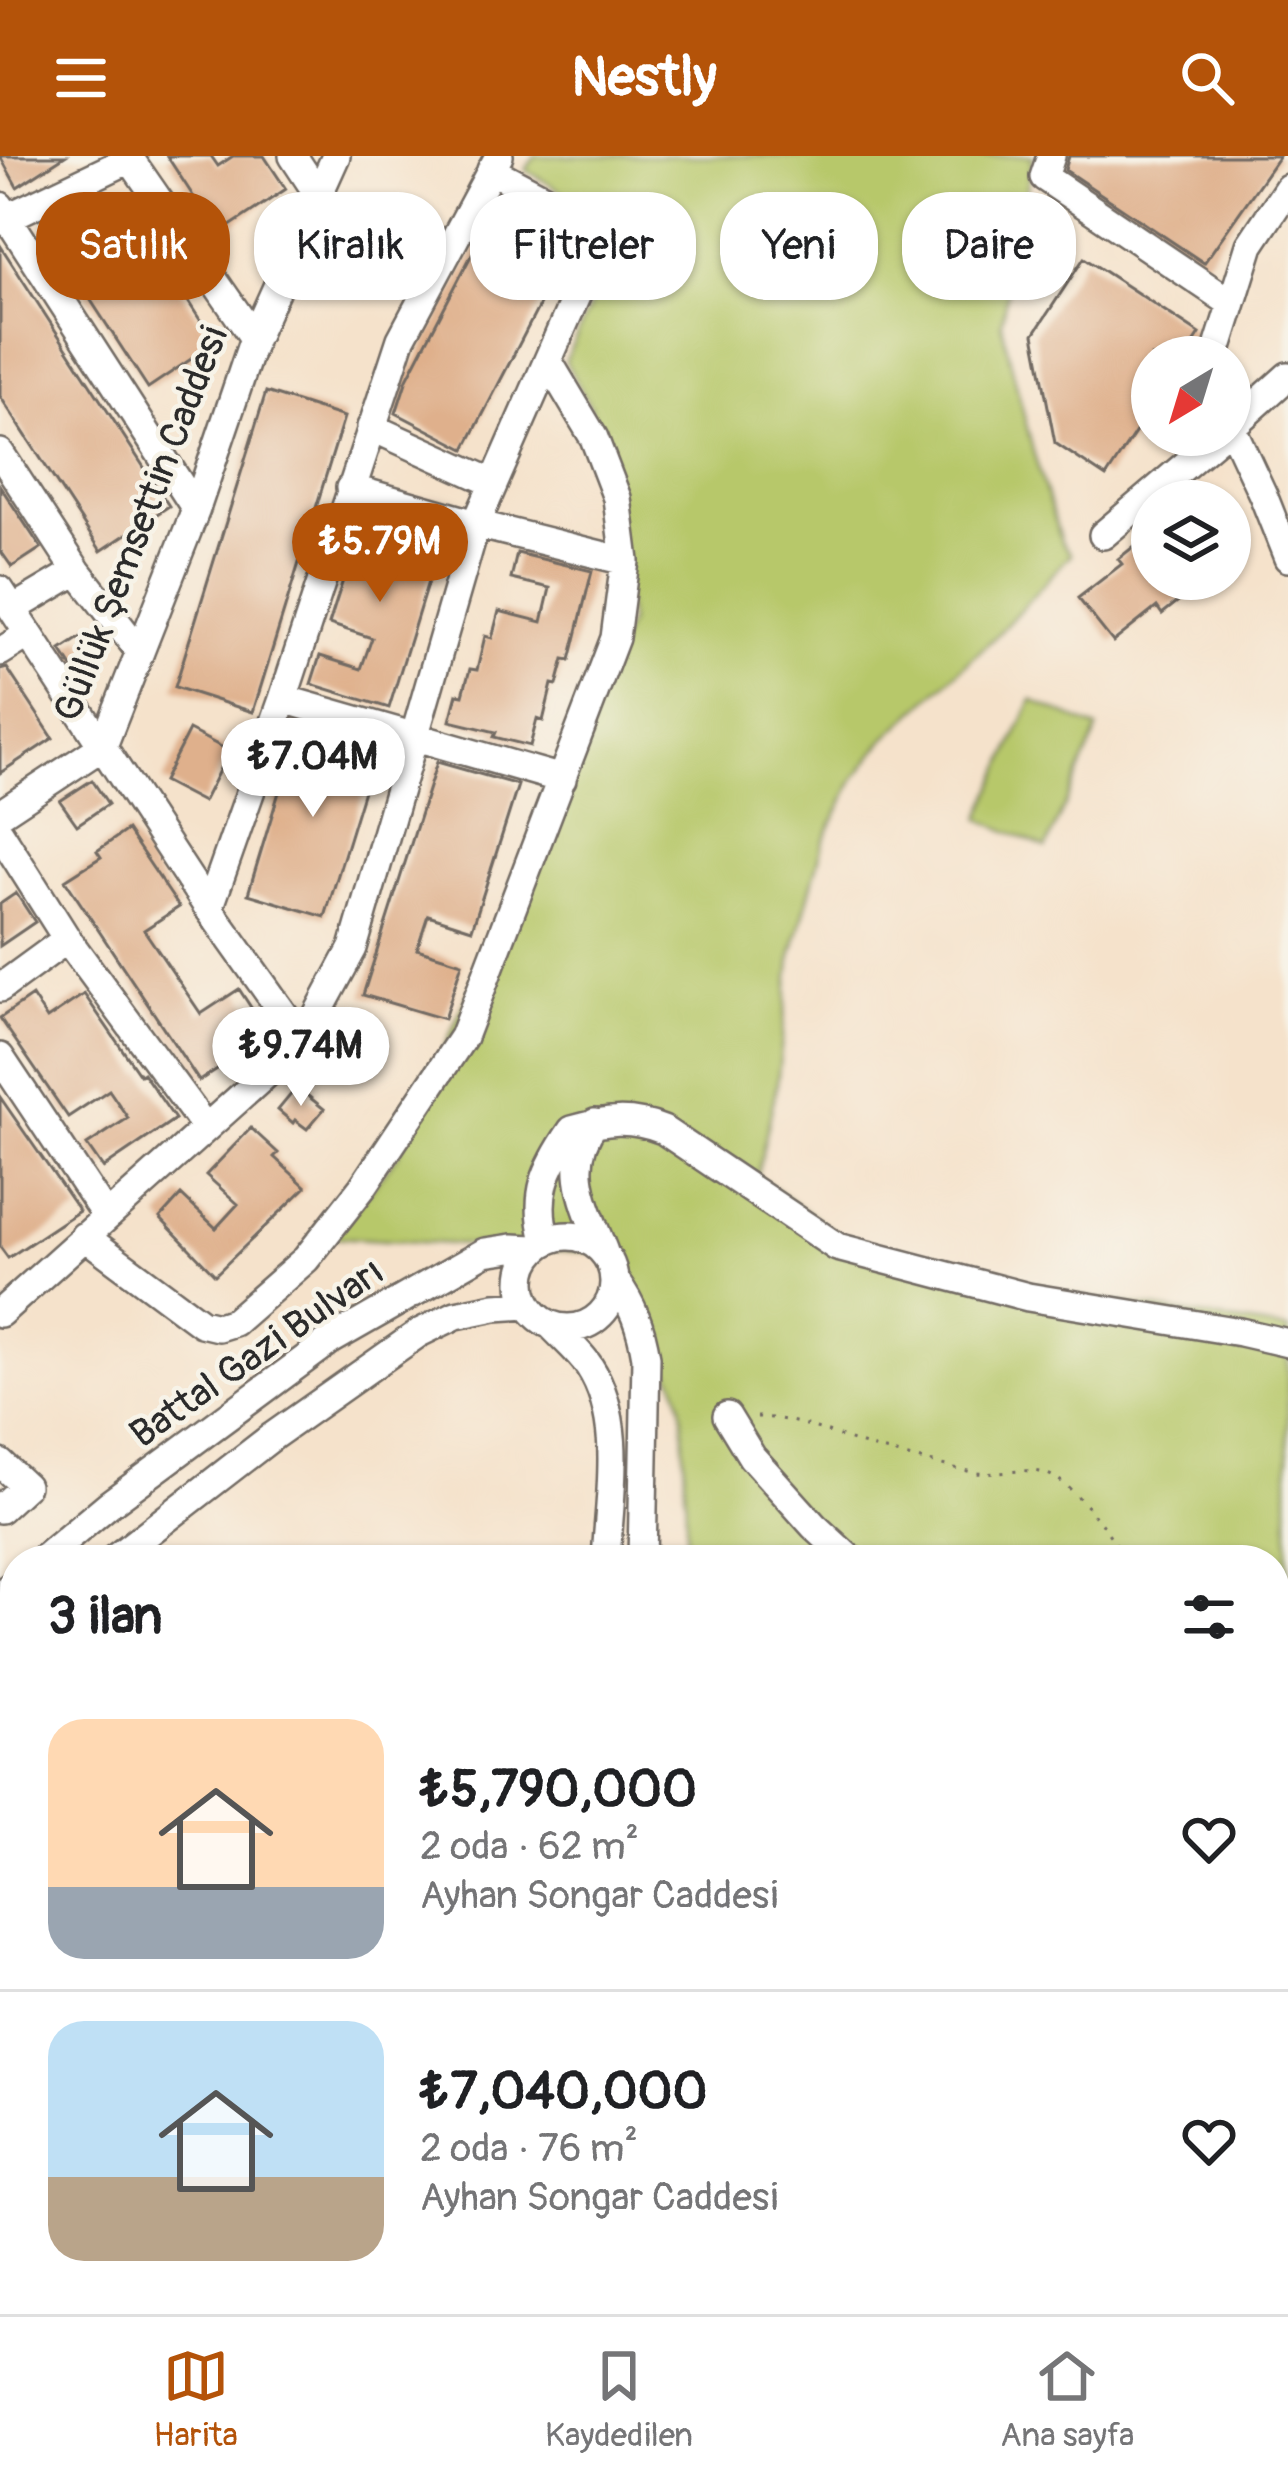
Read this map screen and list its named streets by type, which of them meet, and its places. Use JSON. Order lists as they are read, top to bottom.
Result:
{
  "streets": {
    "street": ["Güllük Şemsettin Caddesi", "Battal Gazi Bulvarı"]
  },
  "north": "bottom left",
  "page": {
    "header": "Nestly",
    "chip": [
      "Satılık",
      "Kiralık",
      "Filtreler",
      "Yeni",
      "Daire"
    ],
    "price": ["₺5.79M", "₺7.04M", "₺9.74M"],
    "heading": "3 ilan",
    "list": [
      {
        "name": "₺5,790,000",
        "note": "2 oda · 62 m² · Ayhan Songar Caddesi"
      },
      {
        "name": "₺7,040,000",
        "note": "2 oda · 76 m² · Ayhan Songar Caddesi"
      }
    ],
    "tabs": ["Harita", "Kaydedilen", "Ana sayfa"]
  }
}
